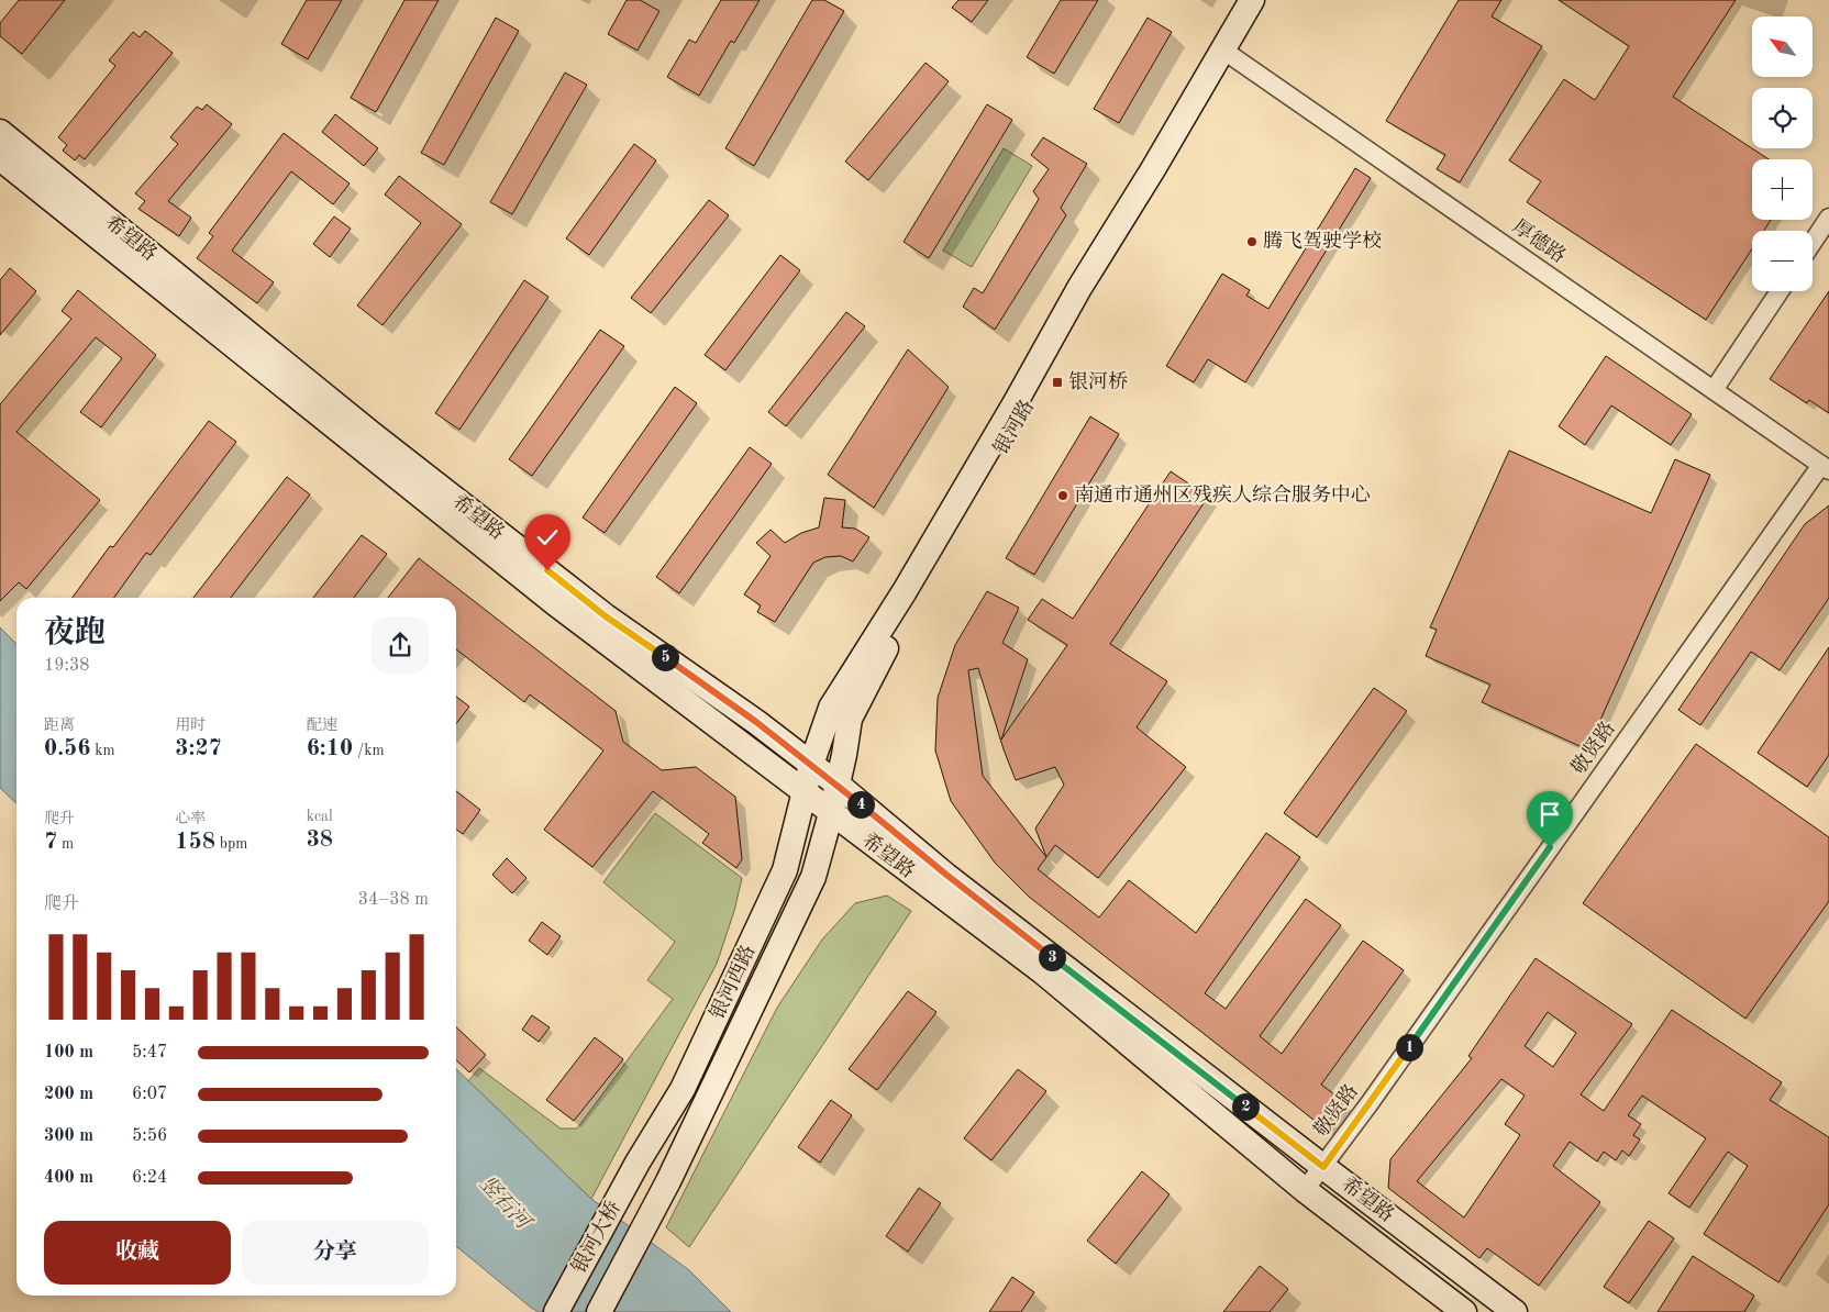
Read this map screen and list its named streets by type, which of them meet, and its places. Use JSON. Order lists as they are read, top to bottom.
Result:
{
  "streets": {
    "main road": [
      "希望路",
      "银河路",
      "银河西路",
      "银河大桥"
    ],
    "street": ["厚德路", "敬贤路"]
  },
  "crossings": [
    ["希望路", "银河路"],
    ["希望路", "敬贤路"],
    ["希望路", "银河西路"],
    ["厚德路", "银河路"],
    ["厚德路", "敬贤路"],
    ["银河路", "银河西路"],
    ["银河西路", "银河大桥"]
  ],
  "water": ["竖石河"],
  "places": {
    "other": ["腾飞驾驶学校", "南通市通州区残疾人综合服务中心"],
    "transit": ["银河桥"]
  },
  "north": "top left",
  "page": {
    "map_buttons": ["+", "−"],
    "heading": ["夜跑", "19:38"],
    "pins": [
      "5",
      "4",
      "3",
      "1",
      "2"
    ],
    "stats": [
      ["距离", "0.56 km"],
      ["用时", "3:27"],
      ["配速", "6:10 /km"],
      ["爬升", "7 m"],
      ["心率", "158 bpm"],
      ["kcal", "38"]
    ],
    "chart": ["爬升", "34–38 m"],
    "list": [
      {
        "name": "100 m",
        "note": "5:47"
      },
      {
        "name": "200 m",
        "note": "6:07"
      },
      {
        "name": "300 m",
        "note": "5:56"
      },
      {
        "name": "400 m",
        "note": "6:24"
      }
    ],
    "buttons": ["收藏", "分享"]
  }
}
